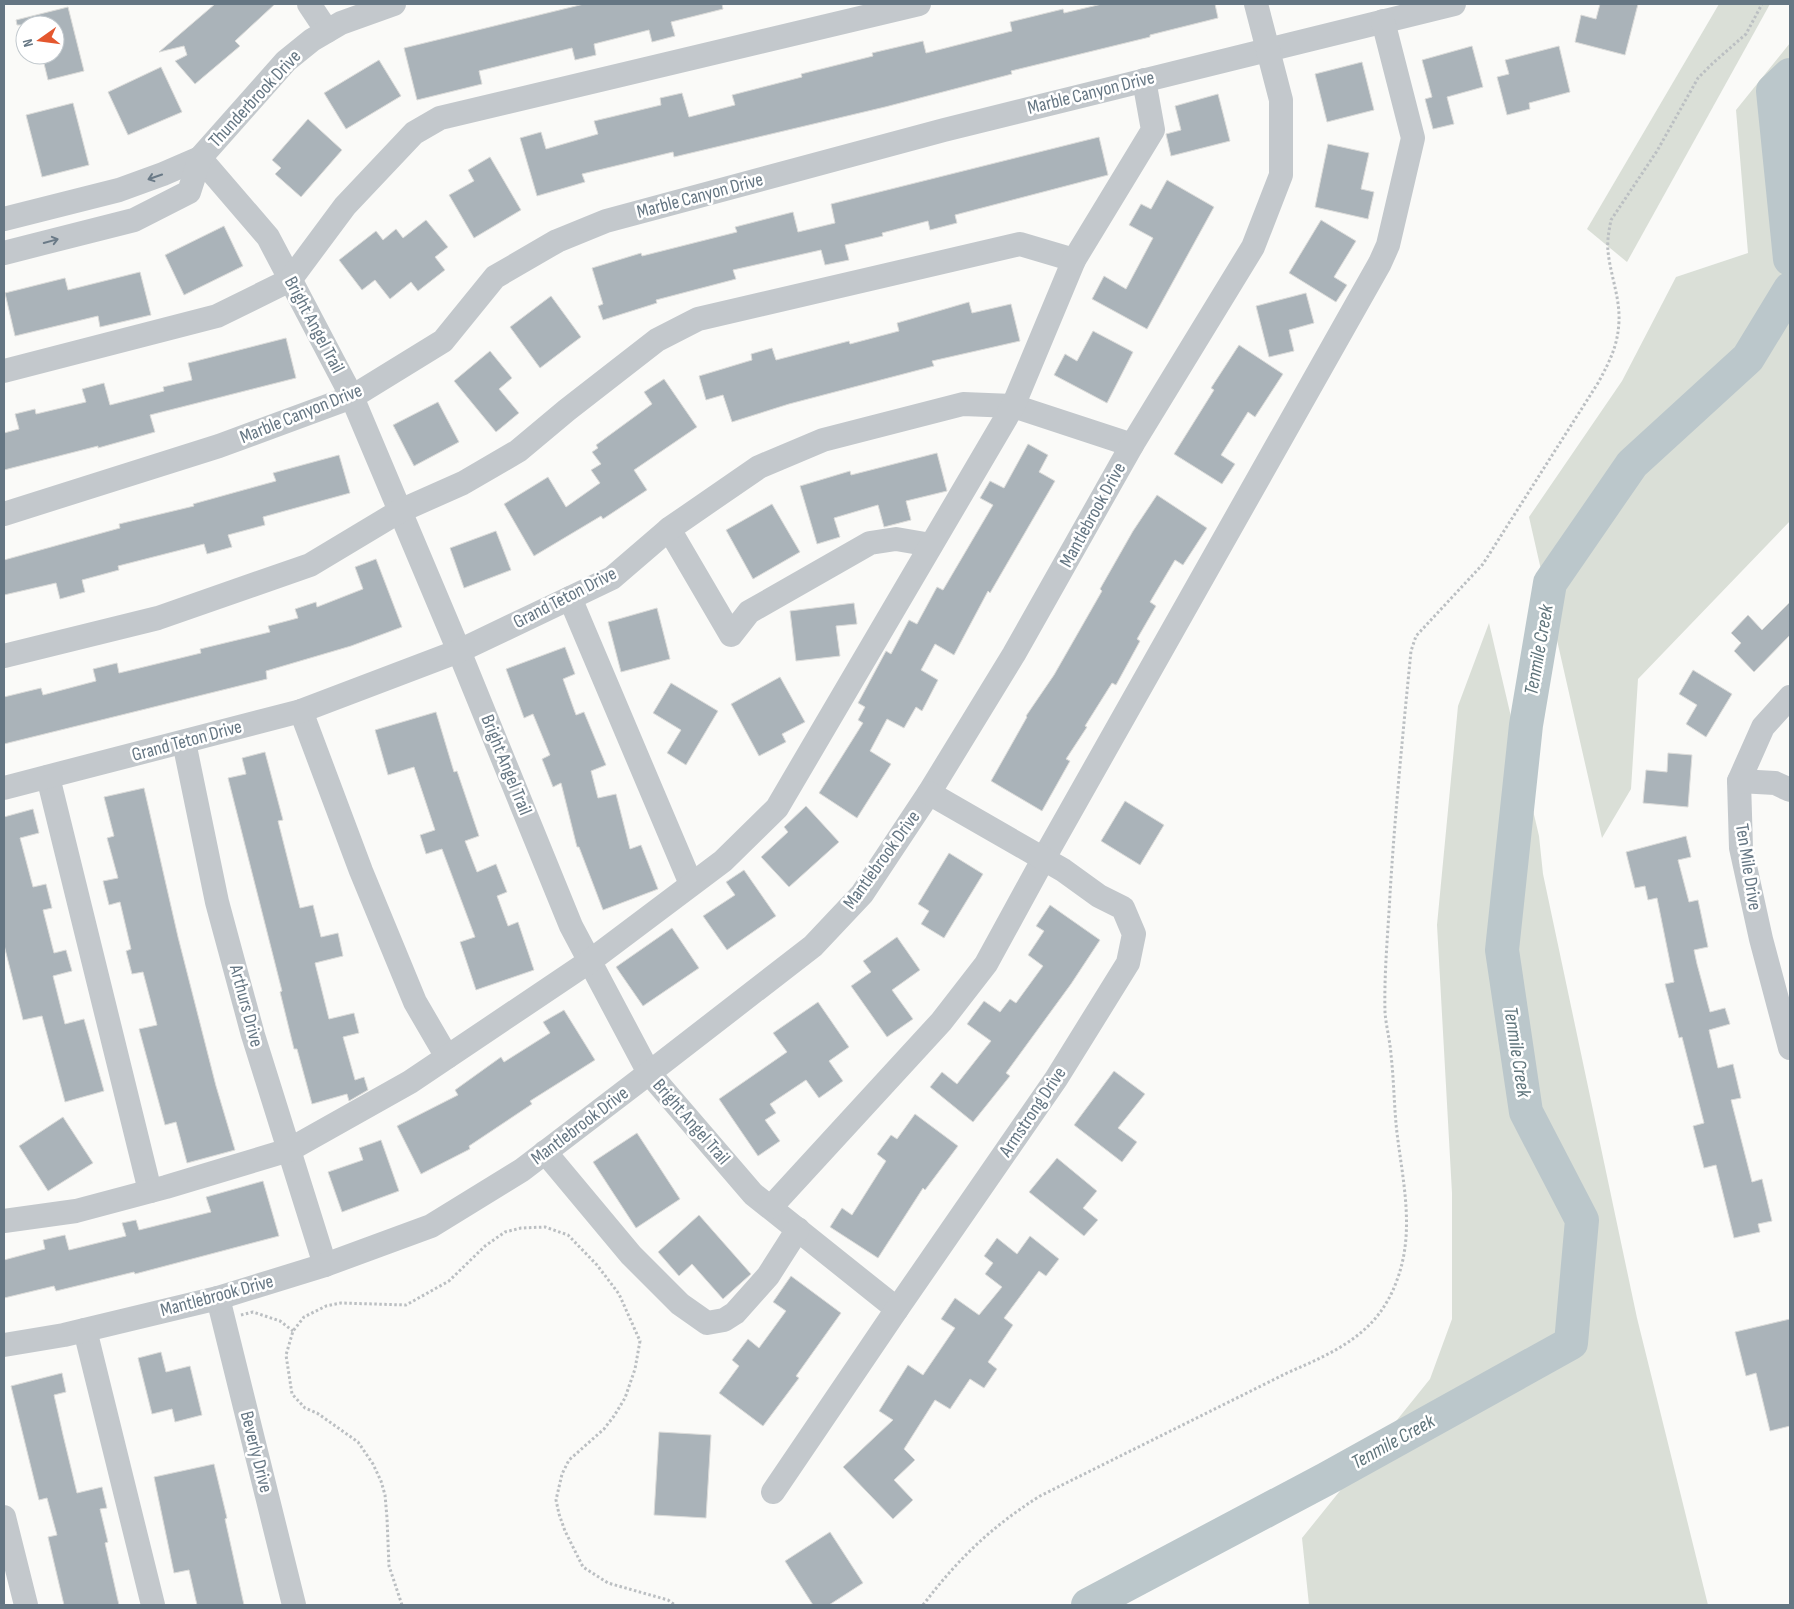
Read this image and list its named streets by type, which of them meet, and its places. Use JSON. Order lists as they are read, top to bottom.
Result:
{
  "streets": {
    "street": [
      "Marble Canyon Drive",
      "Thunderbrook Drive",
      "Bright Angel Trail",
      "Mantlebrook Drive",
      "Grand Teton Drive",
      "Ten Mile Drive",
      "Arthurs Drive",
      "Armstrong Drive",
      "Beverly Drive"
    ]
  },
  "crossings": [
    ["Marble Canyon Drive", "Bright Angel Trail"],
    ["Marble Canyon Drive", "Mantlebrook Drive"],
    ["Thunderbrook Drive", "Bright Angel Trail"],
    ["Bright Angel Trail", "Mantlebrook Drive"],
    ["Bright Angel Trail", "Grand Teton Drive"],
    ["Bright Angel Trail", "Armstrong Drive"],
    ["Mantlebrook Drive", "Grand Teton Drive"],
    ["Mantlebrook Drive", "Arthurs Drive"],
    ["Mantlebrook Drive", "Armstrong Drive"],
    ["Mantlebrook Drive", "Beverly Drive"],
    ["Grand Teton Drive", "Arthurs Drive"]
  ],
  "water": ["Tenmile Creek"],
  "north": "left"
}
